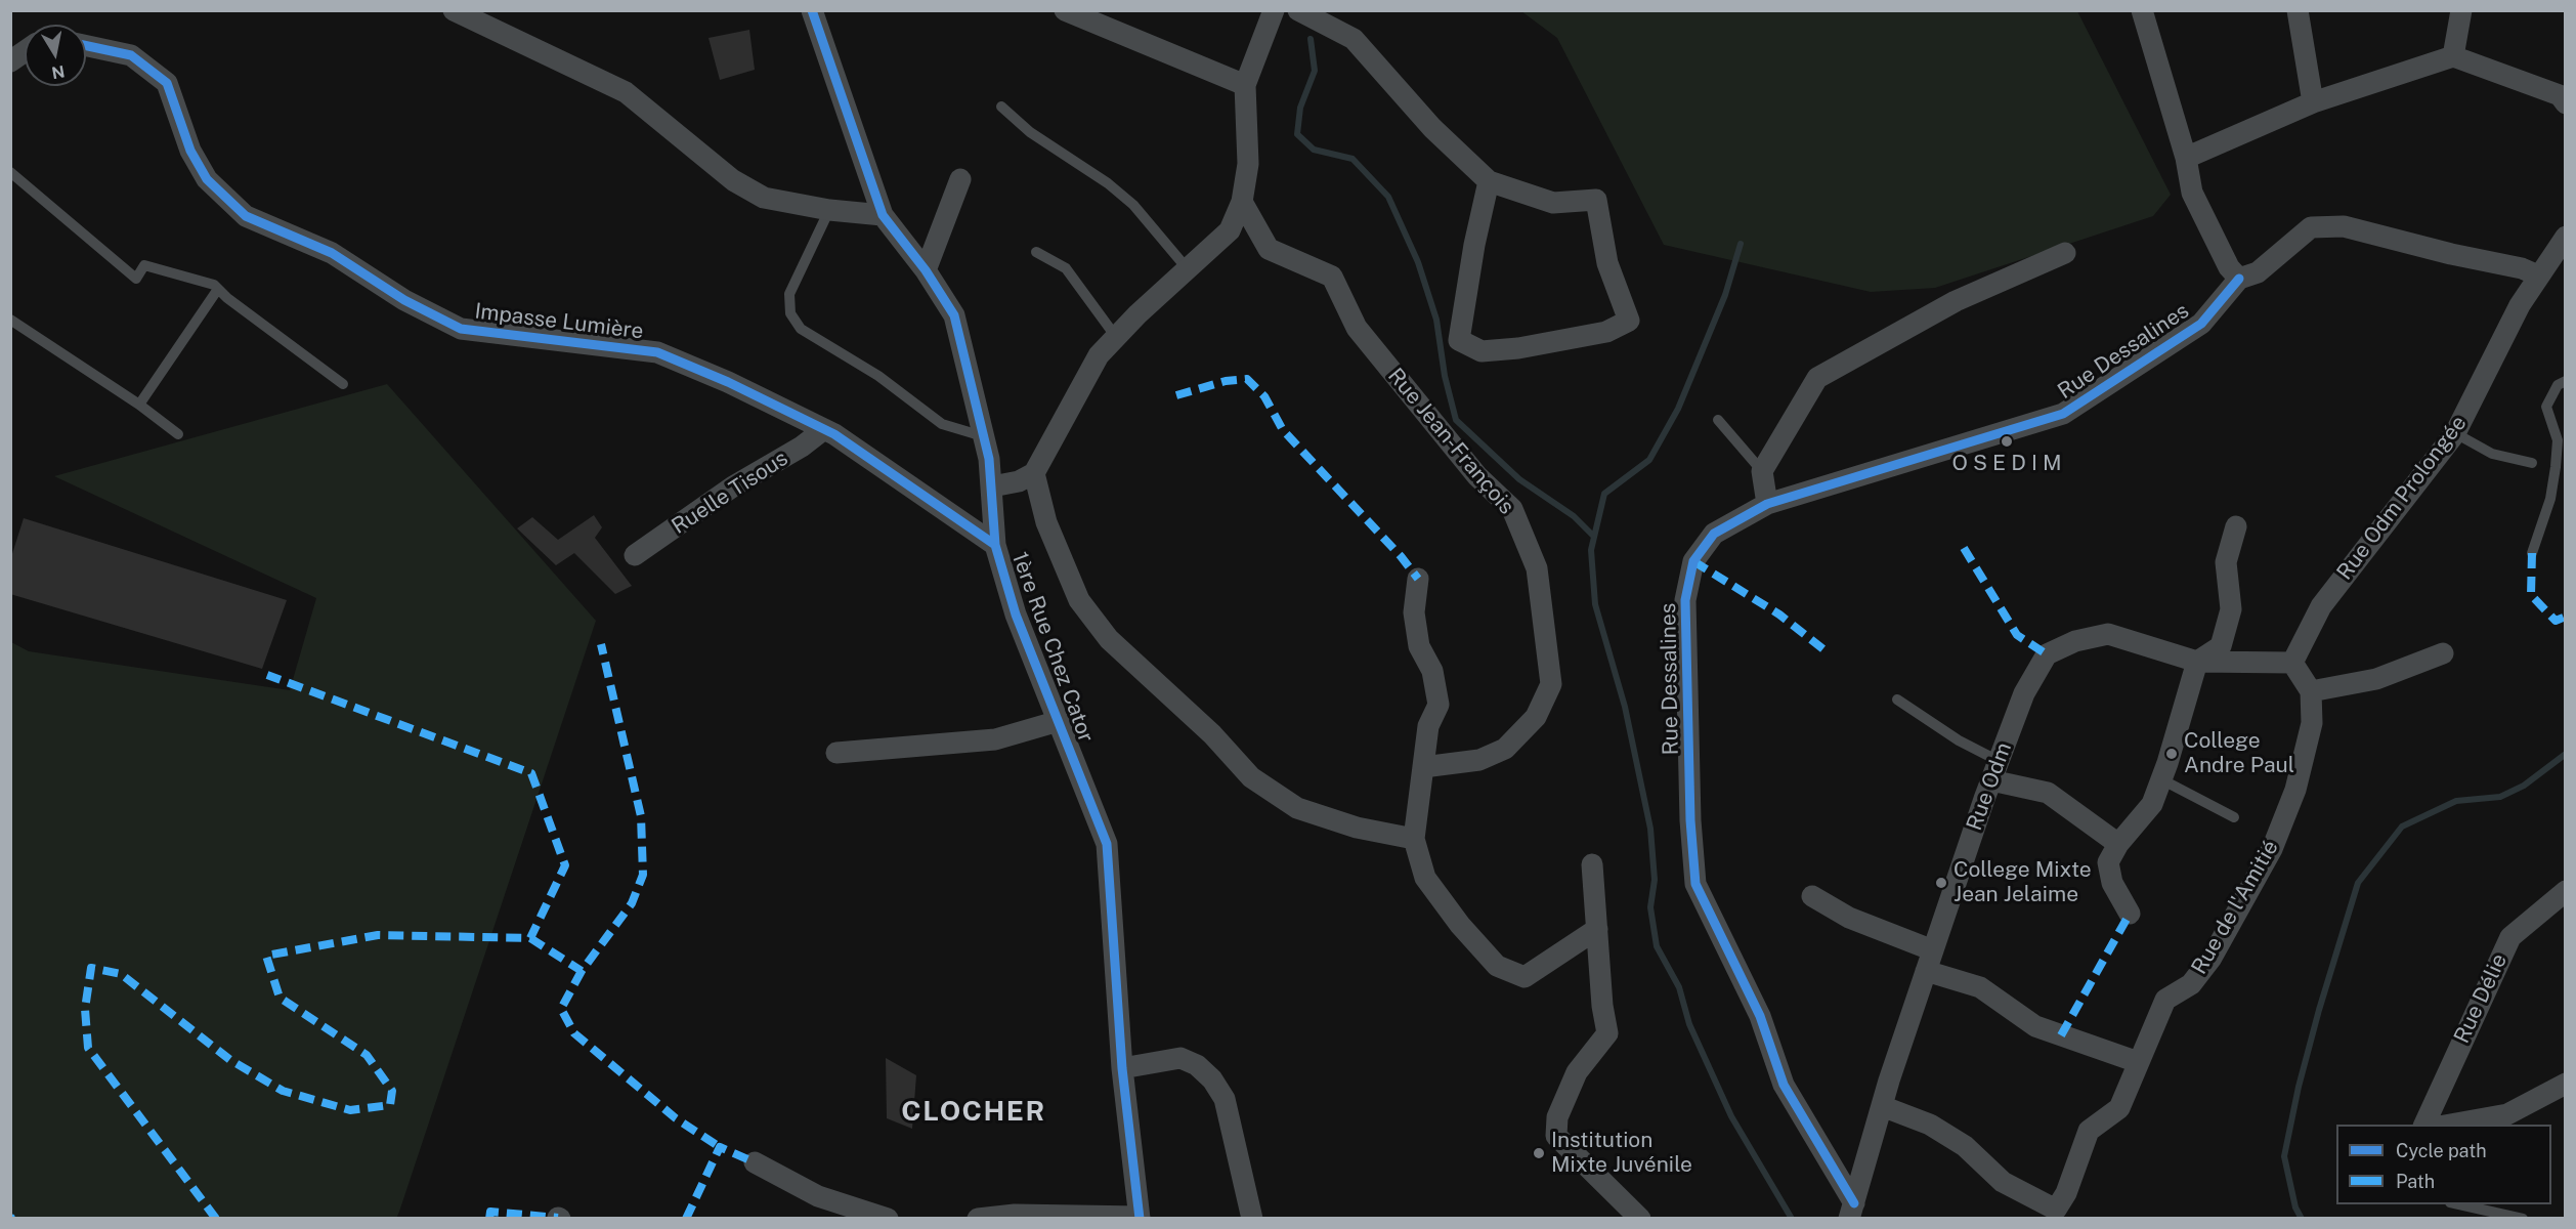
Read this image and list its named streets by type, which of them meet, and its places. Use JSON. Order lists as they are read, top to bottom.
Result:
{
  "streets": {
    "street": [
      "Impasse Lumière",
      "Rue Dessalines",
      "Rue Jean-François",
      "Ruelle Tisous",
      "Rue Odm Prolongée",
      "1ère Rue Chez Cator",
      "Rue Odm",
      "Rue de l'Amitié",
      "Rue Délie"
    ]
  },
  "crossings": [
    ["Impasse Lumière", "Ruelle Tisous"],
    ["Impasse Lumière", "1ère Rue Chez Cator"],
    ["Rue Dessalines", "Rue Odm"],
    ["Rue Odm Prolongée", "Rue Odm"],
    ["Rue Odm", "Rue de l'Amitié"]
  ],
  "districts": ["CLOCHER"],
  "places": [
    "O S E D I M",
    "College Andre Paul",
    "College Mixte Jean Jelaime",
    "Institution Mixte Juvénile"
  ],
  "legend": ["Cycle path", "Path"],
  "north": "bottom"
}
